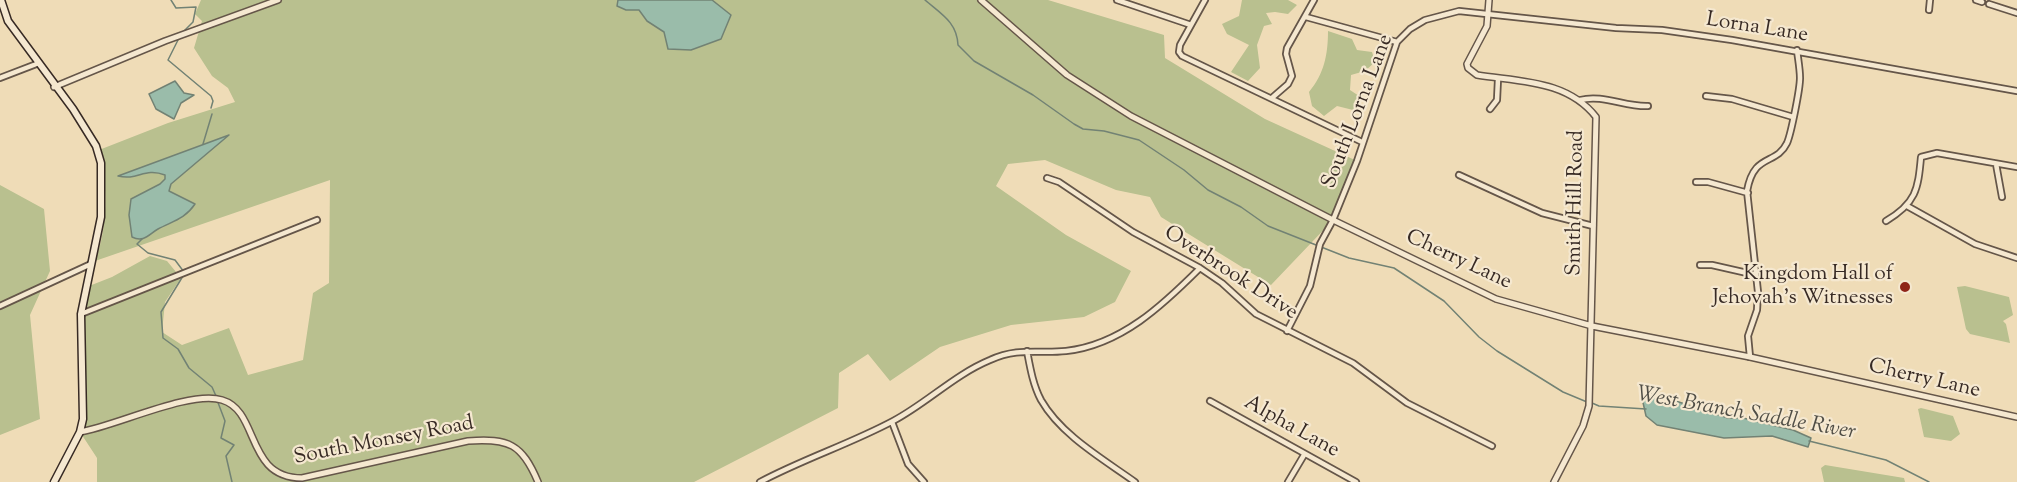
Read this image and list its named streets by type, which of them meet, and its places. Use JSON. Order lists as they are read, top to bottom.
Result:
{
  "streets": {
    "street": [
      "Lorna Lane",
      "South Lorna Lane",
      "Smith Hill Road",
      "Cherry Lane",
      "Overbrook Drive",
      "Alpha Lane",
      "South Monsey Road"
    ]
  },
  "crossings": [
    ["Lorna Lane", "South Lorna Lane"],
    ["Lorna Lane", "Smith Hill Road"],
    ["South Lorna Lane", "Smith Hill Road"],
    ["South Lorna Lane", "Cherry Lane"],
    ["South Lorna Lane", "Overbrook Drive"],
    ["Smith Hill Road", "Cherry Lane"]
  ],
  "water": ["West Branch Saddle River"],
  "places": ["Kingdom Hall of Jehovah’s Witnesses"]
}
